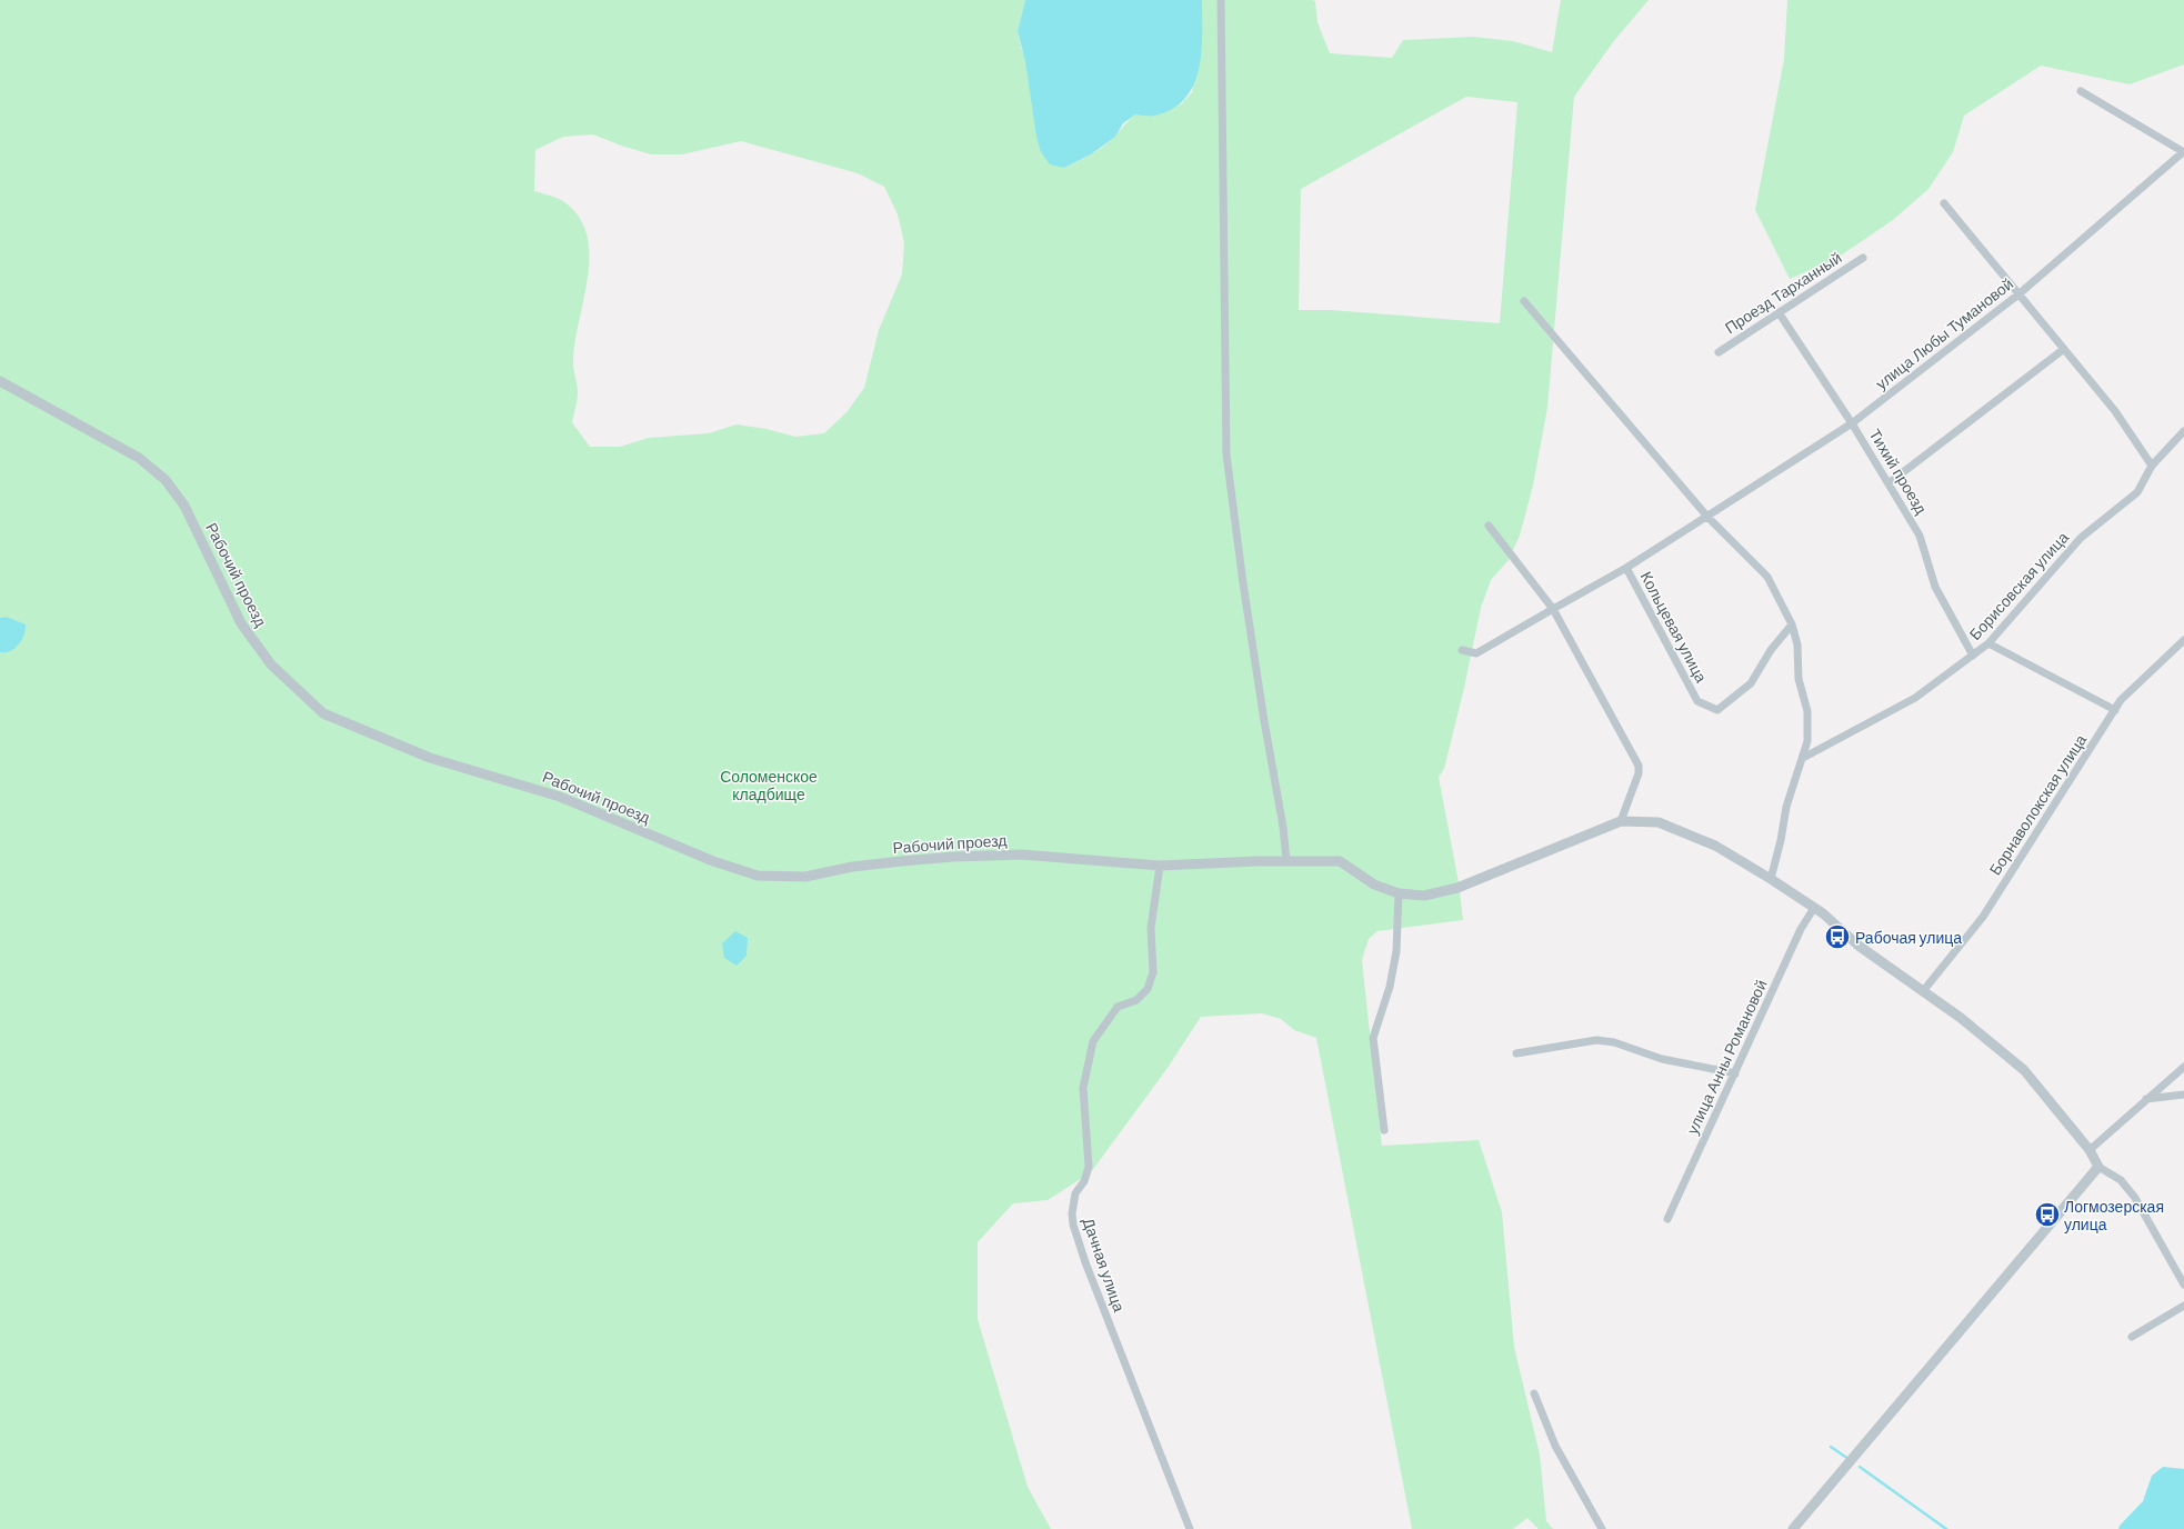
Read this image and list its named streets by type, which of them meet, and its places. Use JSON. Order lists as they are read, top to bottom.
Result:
{
  "streets": {
    "street": [
      "Проезд Тарханный",
      "улица Любы Тумановой",
      "Тихий проезд",
      "Рабочий проезд",
      "Борисовская улица",
      "Кольцевая улица",
      "Борнаволокская улица",
      "улица Анны Романовой",
      "Дачная улица"
    ]
  },
  "crossings": [
    ["Проезд Тарханный", "Тихий проезд"],
    ["улица Любы Тумановой", "Тихий проезд"],
    ["улица Любы Тумановой", "Кольцевая улица"],
    ["Тихий проезд", "Борисовская улица"],
    ["Рабочий проезд", "Дачная улица"]
  ],
  "parks": ["Соломенское кладбище"],
  "places": {
    "bus stop": ["Рабочая улица", "Логмозерская улица"]
  }
}
